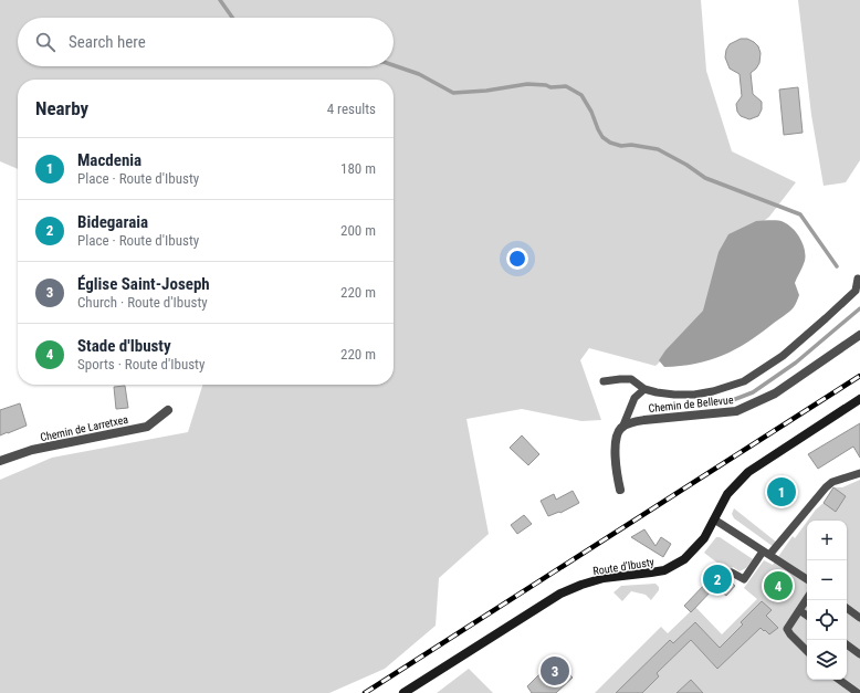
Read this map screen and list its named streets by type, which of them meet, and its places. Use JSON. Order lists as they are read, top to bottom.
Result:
{
  "streets": {
    "street": ["Chemin de Bellevue", "Chemin de Larretxea", "Route d'Ibusty"]
  },
  "page": {
    "search": "Search here",
    "heading": ["Nearby", "4 results"],
    "list": [
      {
        "mark": "1",
        "name": "Macdenia",
        "note": "Place · Route d'Ibusty",
        "value": "180 m"
      },
      {
        "mark": "2",
        "name": "Bidegaraia",
        "note": "Place · Route d'Ibusty",
        "value": "200 m"
      },
      {
        "mark": "3",
        "name": "Église Saint-Joseph",
        "note": "Church · Route d'Ibusty",
        "value": "220 m"
      },
      {
        "mark": "4",
        "name": "Stade d'Ibusty",
        "note": "Sports · Route d'Ibusty",
        "value": "220 m"
      }
    ],
    "pins": [
      "1",
      "2",
      "4",
      "3"
    ],
    "map_buttons": ["+", "−"]
  }
}
